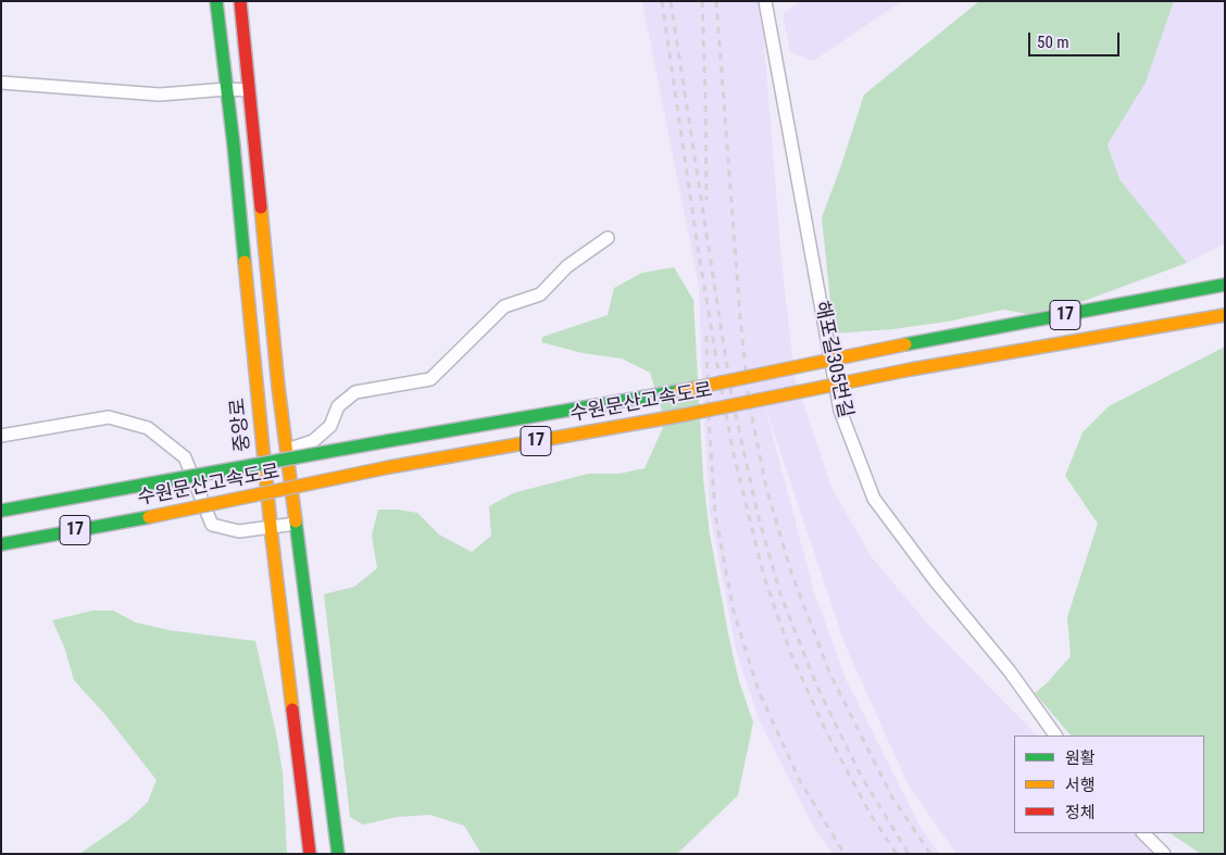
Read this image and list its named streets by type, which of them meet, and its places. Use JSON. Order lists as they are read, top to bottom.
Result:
{
  "streets": {
    "main road": ["17", "수원문산고속도로", "중앙로"],
    "street": ["해포길305번길"]
  },
  "legend": ["원활", "서행", "정체"],
  "scale_bar": "50 m"
}
